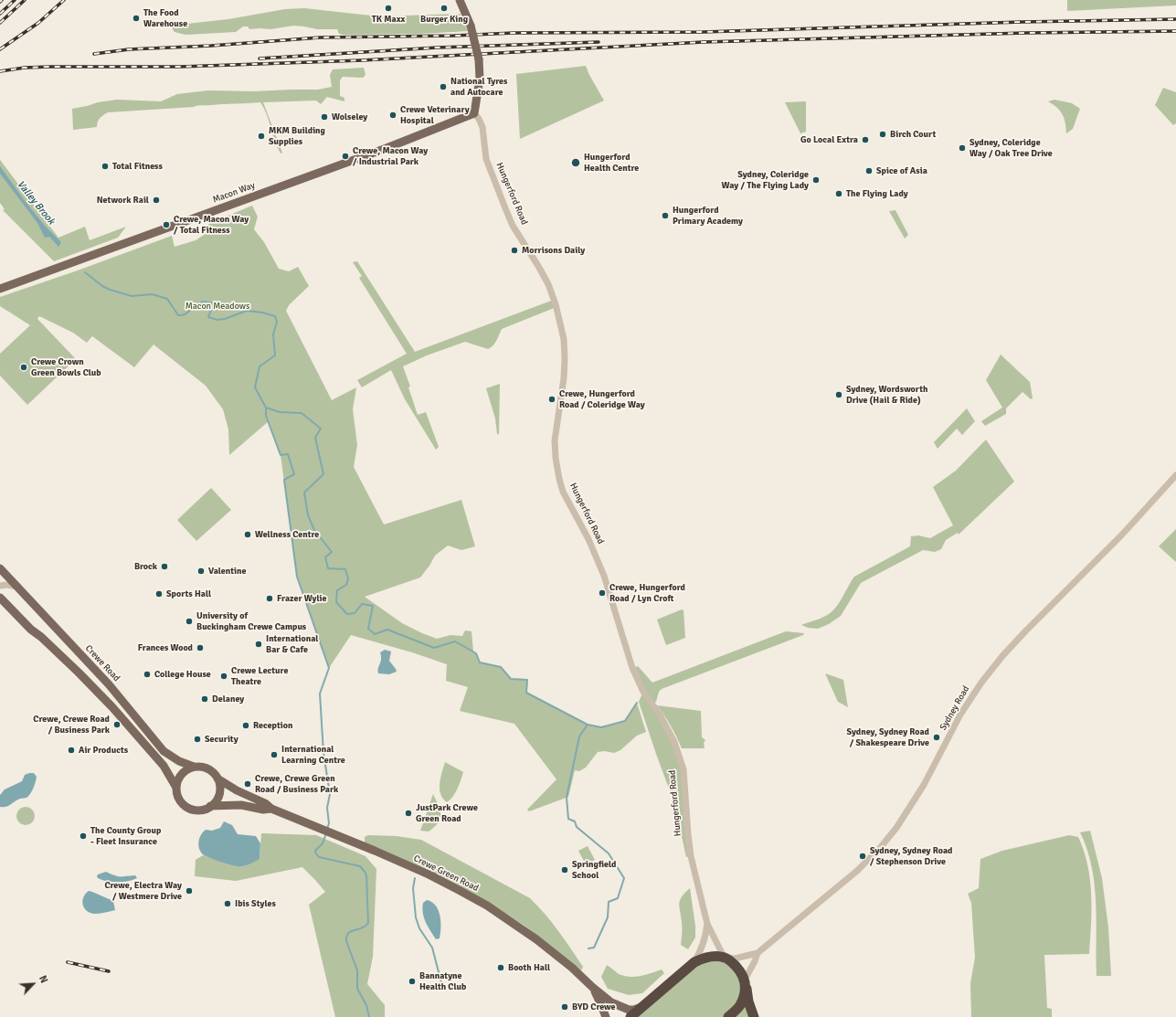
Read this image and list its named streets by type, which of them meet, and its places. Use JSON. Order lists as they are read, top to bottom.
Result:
{
  "streets": {
    "main road": ["Macon Way", "Crewe Road", "Crewe Green Road"],
    "street": ["Hungerford Road", "Sydney Road"]
  },
  "crossings": [
    ["Macon Way", "Hungerford Road"],
    ["Hungerford Road", "Sydney Road"],
    ["Crewe Road", "Crewe Green Road"]
  ],
  "water": ["Valley Brook"],
  "parks": ["Macon Meadows"],
  "places": [
    "TK Maxx",
    "Burger King",
    "The Food Warehouse",
    "National Tyres and Autocare",
    "Crewe Veterinary Hospital",
    "Wolseley",
    "Birch Court",
    "MKM Building Supplies",
    "Go Local Extra",
    "Sydney, Coleridge Way / Oak Tree Drive",
    "Crewe, Macon Way / Industrial Park",
    "Hungerford Health Centre",
    "Total Fitness",
    "Spice of Asia",
    "Sydney, Coleridge Way / The Flying Lady",
    "The Flying Lady",
    "Network Rail",
    "Hungerford Primary Academy",
    "Crewe, Macon Way / Total Fitness",
    "Morrisons Daily",
    "Crewe Crown Green Bowls Club",
    "Sydney, Wordsworth Drive (Hail & Ride)",
    "Crewe, Hungerford Road / Coleridge Way",
    "Wellness Centre",
    "Brock",
    "Valentine",
    "Crewe, Hungerford Road / Lyn Croft",
    "Sports Hall",
    "Frazer Wylie",
    "University of Buckingham Crewe Campus",
    "International Bar & Cafe",
    "Frances Wood",
    "College House",
    "Crewe Lecture Theatre",
    "Delaney",
    "Crewe, Crewe Road / Business Park",
    "Reception",
    "Sydney, Sydney Road / Shakespeare Drive",
    "Security",
    "Air Products",
    "International Learning Centre",
    "Crewe, Crewe Green Road / Business Park",
    "JustPark Crewe Green Road",
    "The County Group - Fleet Insurance",
    "Sydney, Sydney Road / Stephenson Drive",
    "Springfield School",
    "Crewe, Electra Way / Westmere Drive",
    "Ibis Styles",
    "Booth Hall",
    "Bannatyne Health Club",
    "BYD Crewe"
  ],
  "north": "top right"
}
